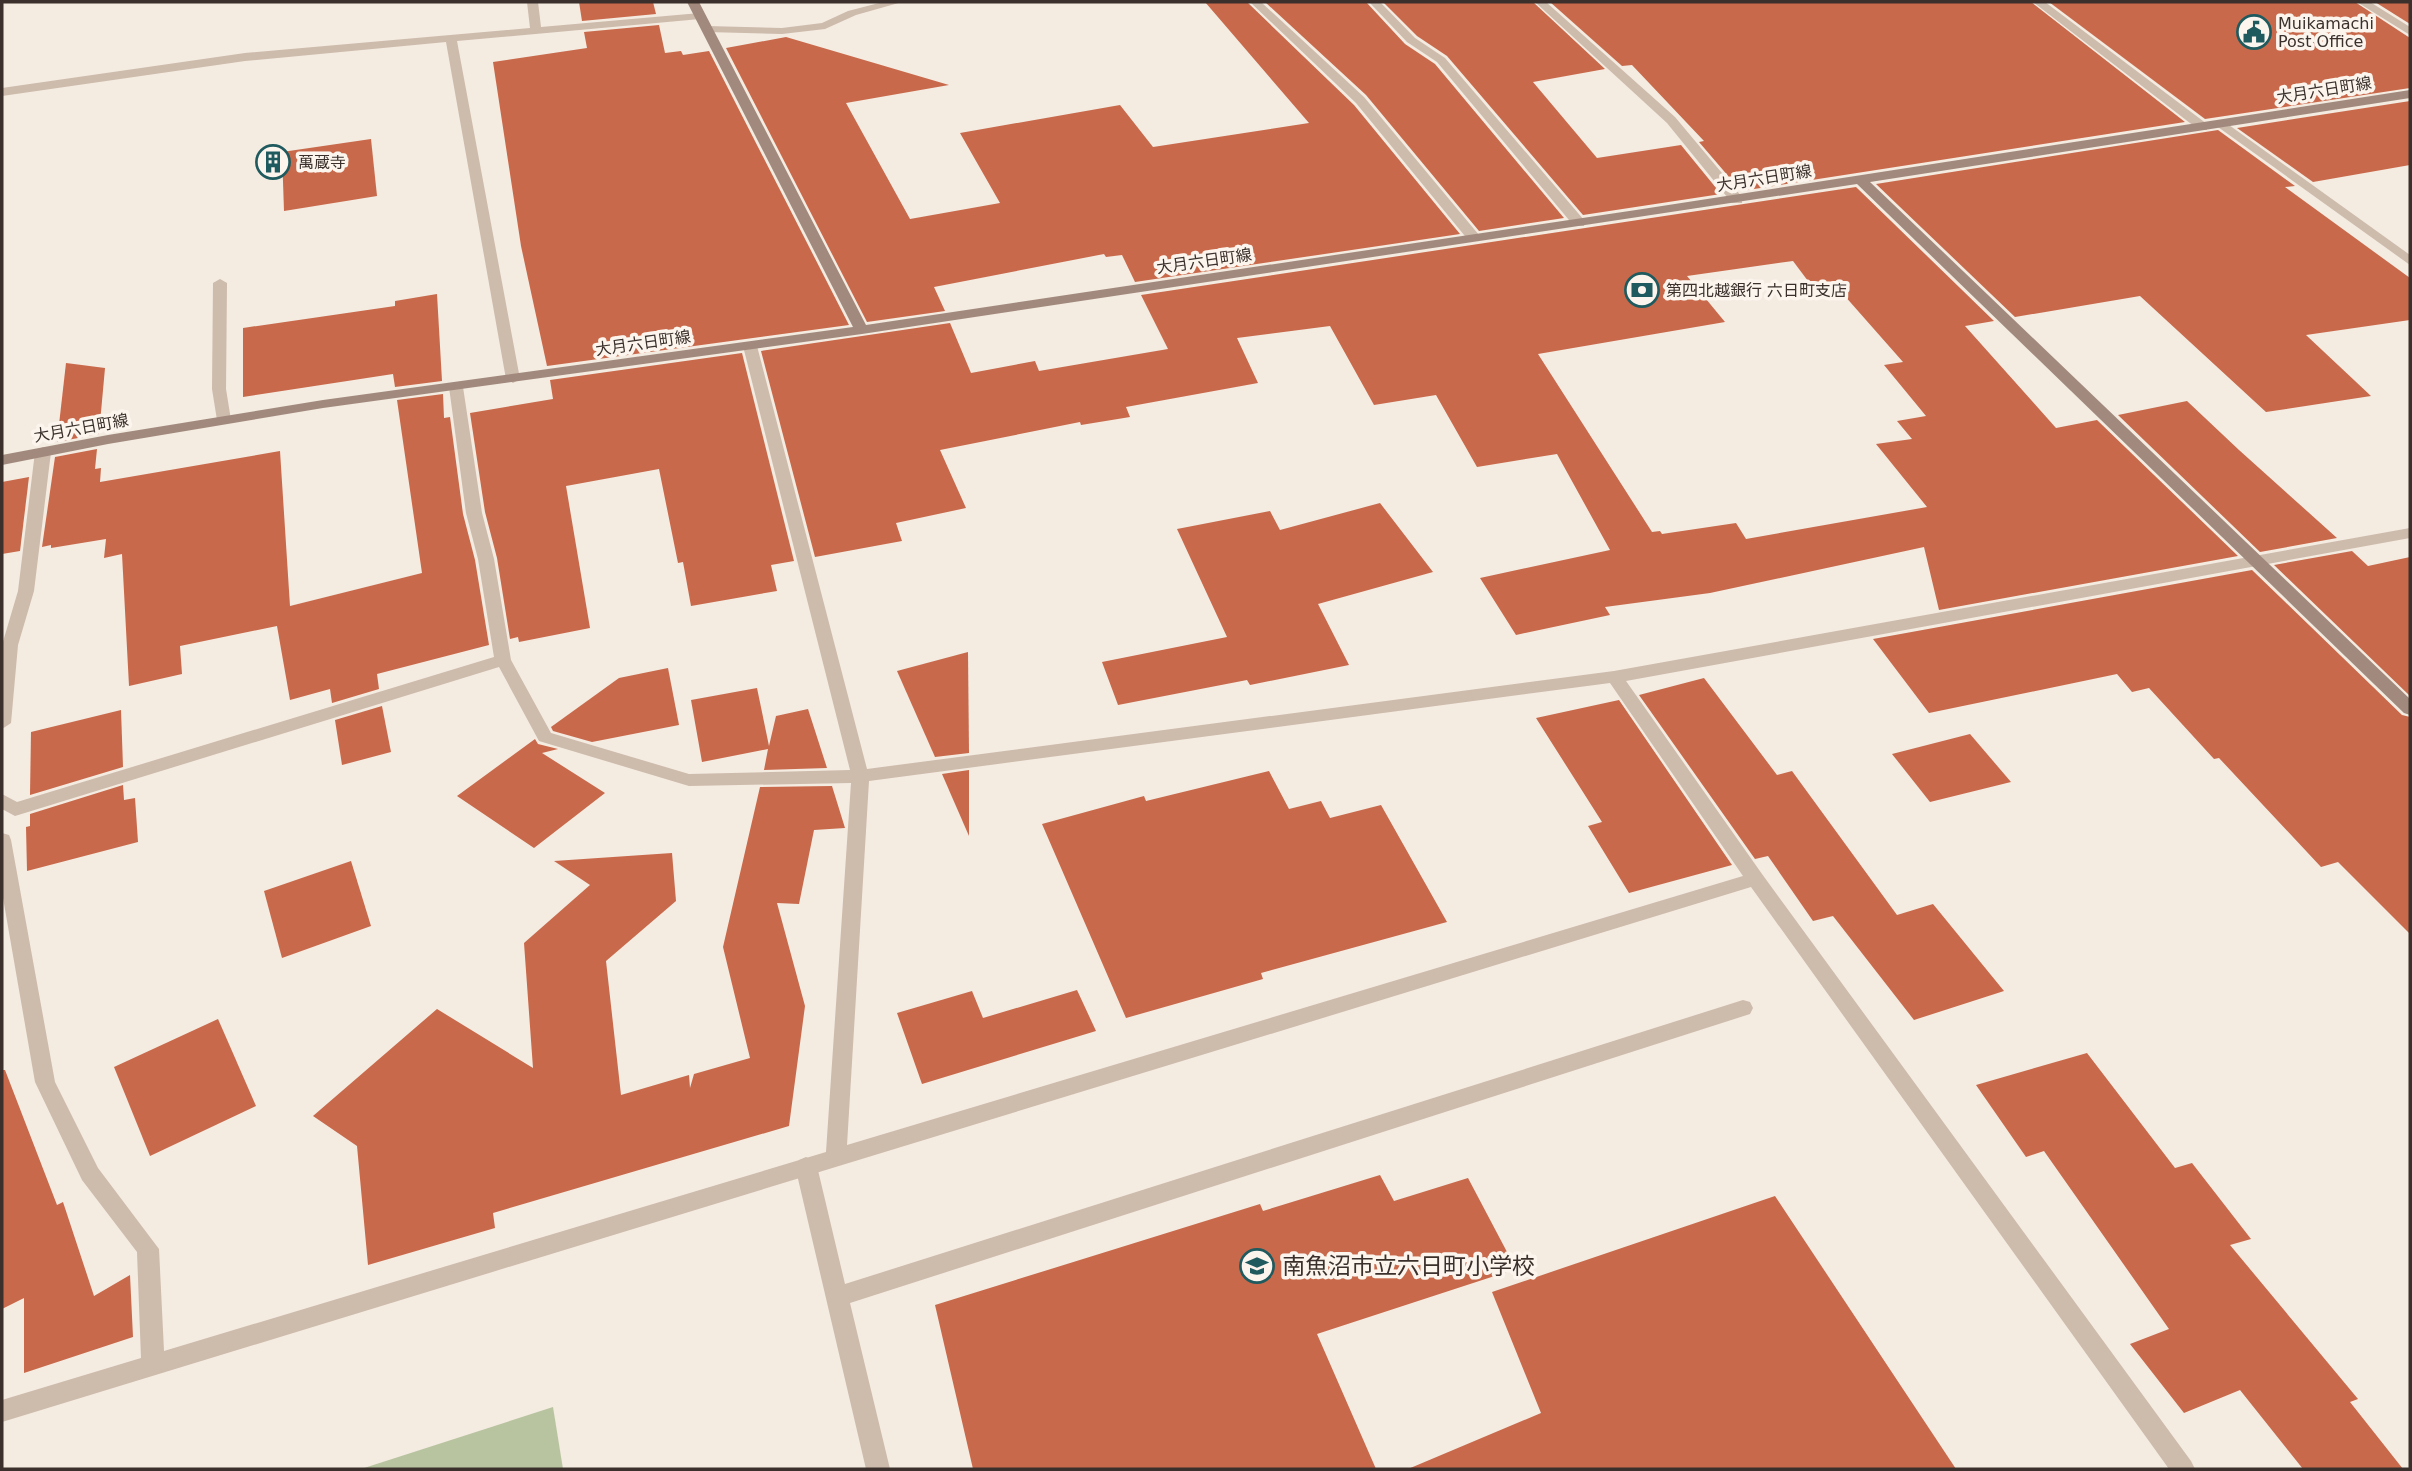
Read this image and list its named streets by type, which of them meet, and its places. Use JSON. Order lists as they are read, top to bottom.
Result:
{
  "streets": {
    "main road": ["大月六日町線"]
  },
  "places": {
    "public building": ["Muikamachi Post Office"],
    "building": ["萬蔵寺"],
    "bank": ["第四北越銀行 六日町支店"],
    "school or university": ["南魚沼市立六日町小学校"]
  }
}
